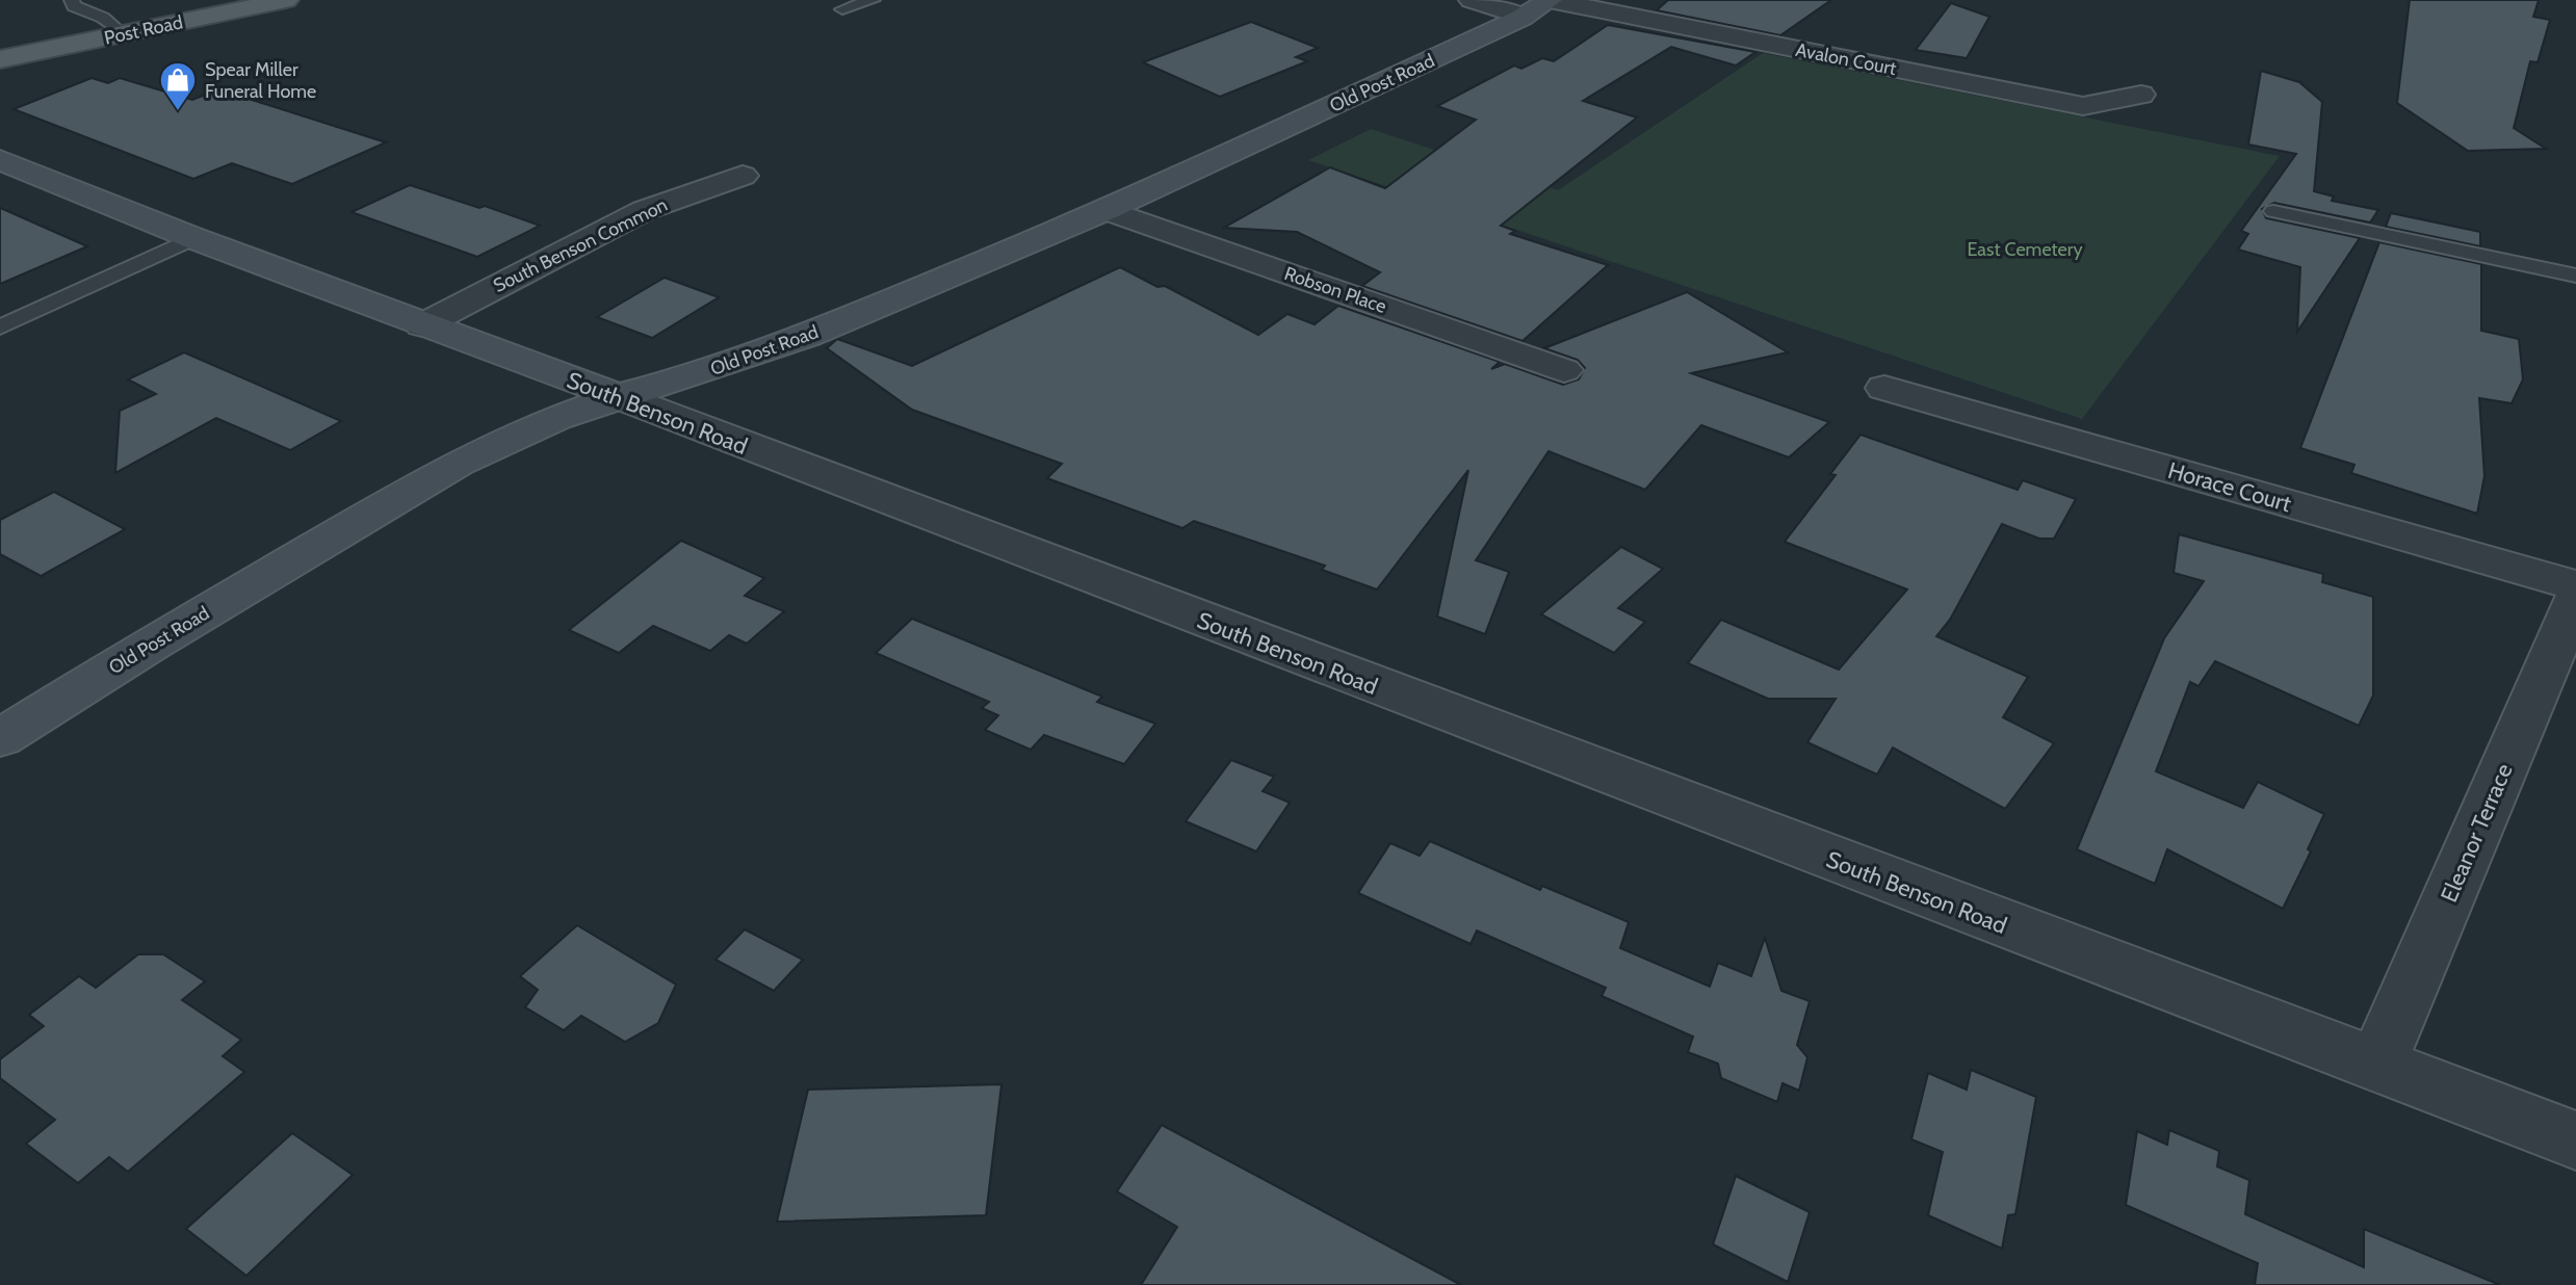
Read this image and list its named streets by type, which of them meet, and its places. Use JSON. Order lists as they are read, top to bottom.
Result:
{
  "streets": {
    "main road": ["Post Road"],
    "street": [
      "Avalon Court",
      "Old Post Road",
      "South Benson Common",
      "Robson Place",
      "South Benson Road",
      "Horace Court",
      "Eleanor Terrace"
    ]
  },
  "crossings": [
    ["Avalon Court", "Old Post Road"],
    ["Old Post Road", "Robson Place"],
    ["Old Post Road", "South Benson Road"],
    ["South Benson Common", "South Benson Road"],
    ["South Benson Road", "Eleanor Terrace"]
  ],
  "parks": ["East Cemetery"],
  "places": {
    "shop": ["Spear Miller Funeral Home"]
  }
}
